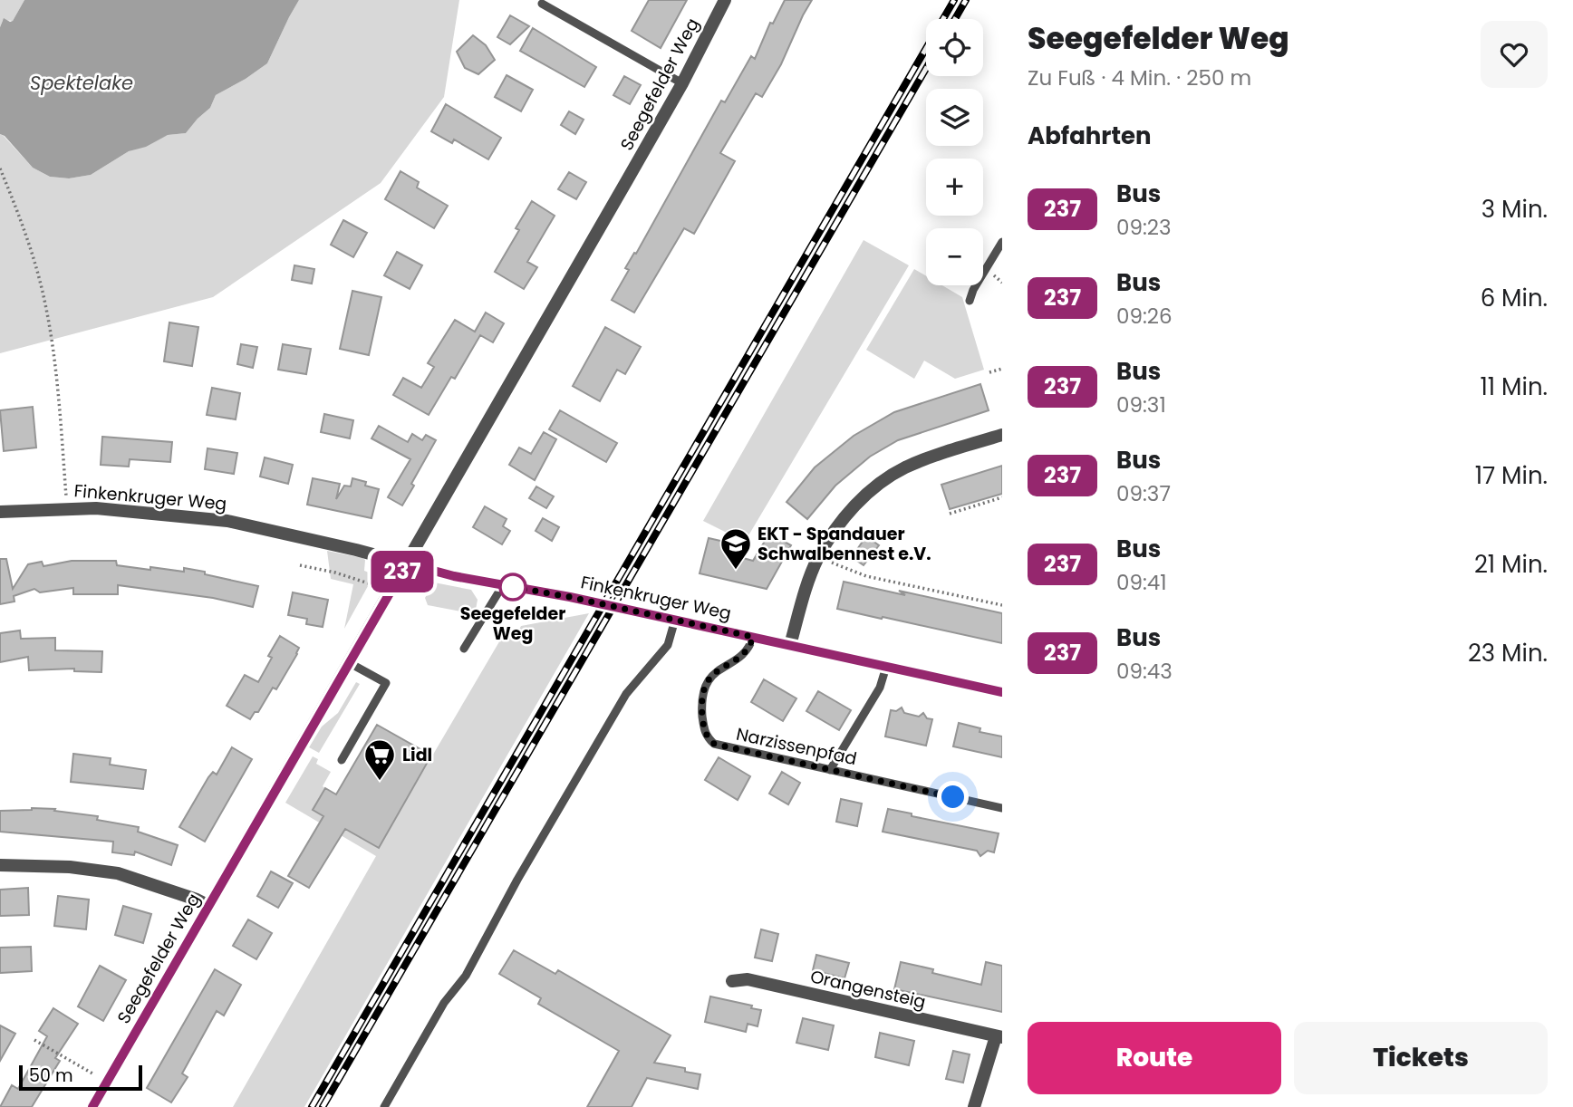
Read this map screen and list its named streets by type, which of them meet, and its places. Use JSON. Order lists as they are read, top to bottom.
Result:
{
  "streets": {
    "street": ["Seegefelder Weg", "Finkenkruger Weg", "Orangensteig"],
    "lane": ["Narzissenpfad"]
  },
  "crossings": [
    ["Seegefelder Weg", "Finkenkruger Weg"],
    ["Finkenkruger Weg", "Narzissenpfad"]
  ],
  "water": ["Spektelake"],
  "places": {
    "school or university": ["EKT - Spandauer Schwalbennest e.V."],
    "other": ["Seegefelder Weg"],
    "supermarket": ["Lidl"]
  },
  "lines": ["bus line 237"],
  "scale_bar": "50 m",
  "page": {
    "on_map": "237",
    "heading": [
      ["Seegefelder Weg", "Zu Fuß · 4 Min. · 250 m"],
      "Abfahrten"
    ],
    "map_buttons": ["+", "−"],
    "list": [
      {
        "mark": "237",
        "name": "Bus",
        "note": "09:23",
        "value": "3 Min."
      },
      {
        "mark": "237",
        "name": "Bus",
        "note": "09:26",
        "value": "6 Min."
      },
      {
        "mark": "237",
        "name": "Bus",
        "note": "09:31",
        "value": "11 Min."
      },
      {
        "mark": "237",
        "name": "Bus",
        "note": "09:37",
        "value": "17 Min."
      },
      {
        "mark": "237",
        "name": "Bus",
        "note": "09:41",
        "value": "21 Min."
      },
      {
        "mark": "237",
        "name": "Bus",
        "note": "09:43",
        "value": "23 Min."
      }
    ],
    "buttons": ["Route", "Tickets"],
    "scale": "50 m"
  }
}
